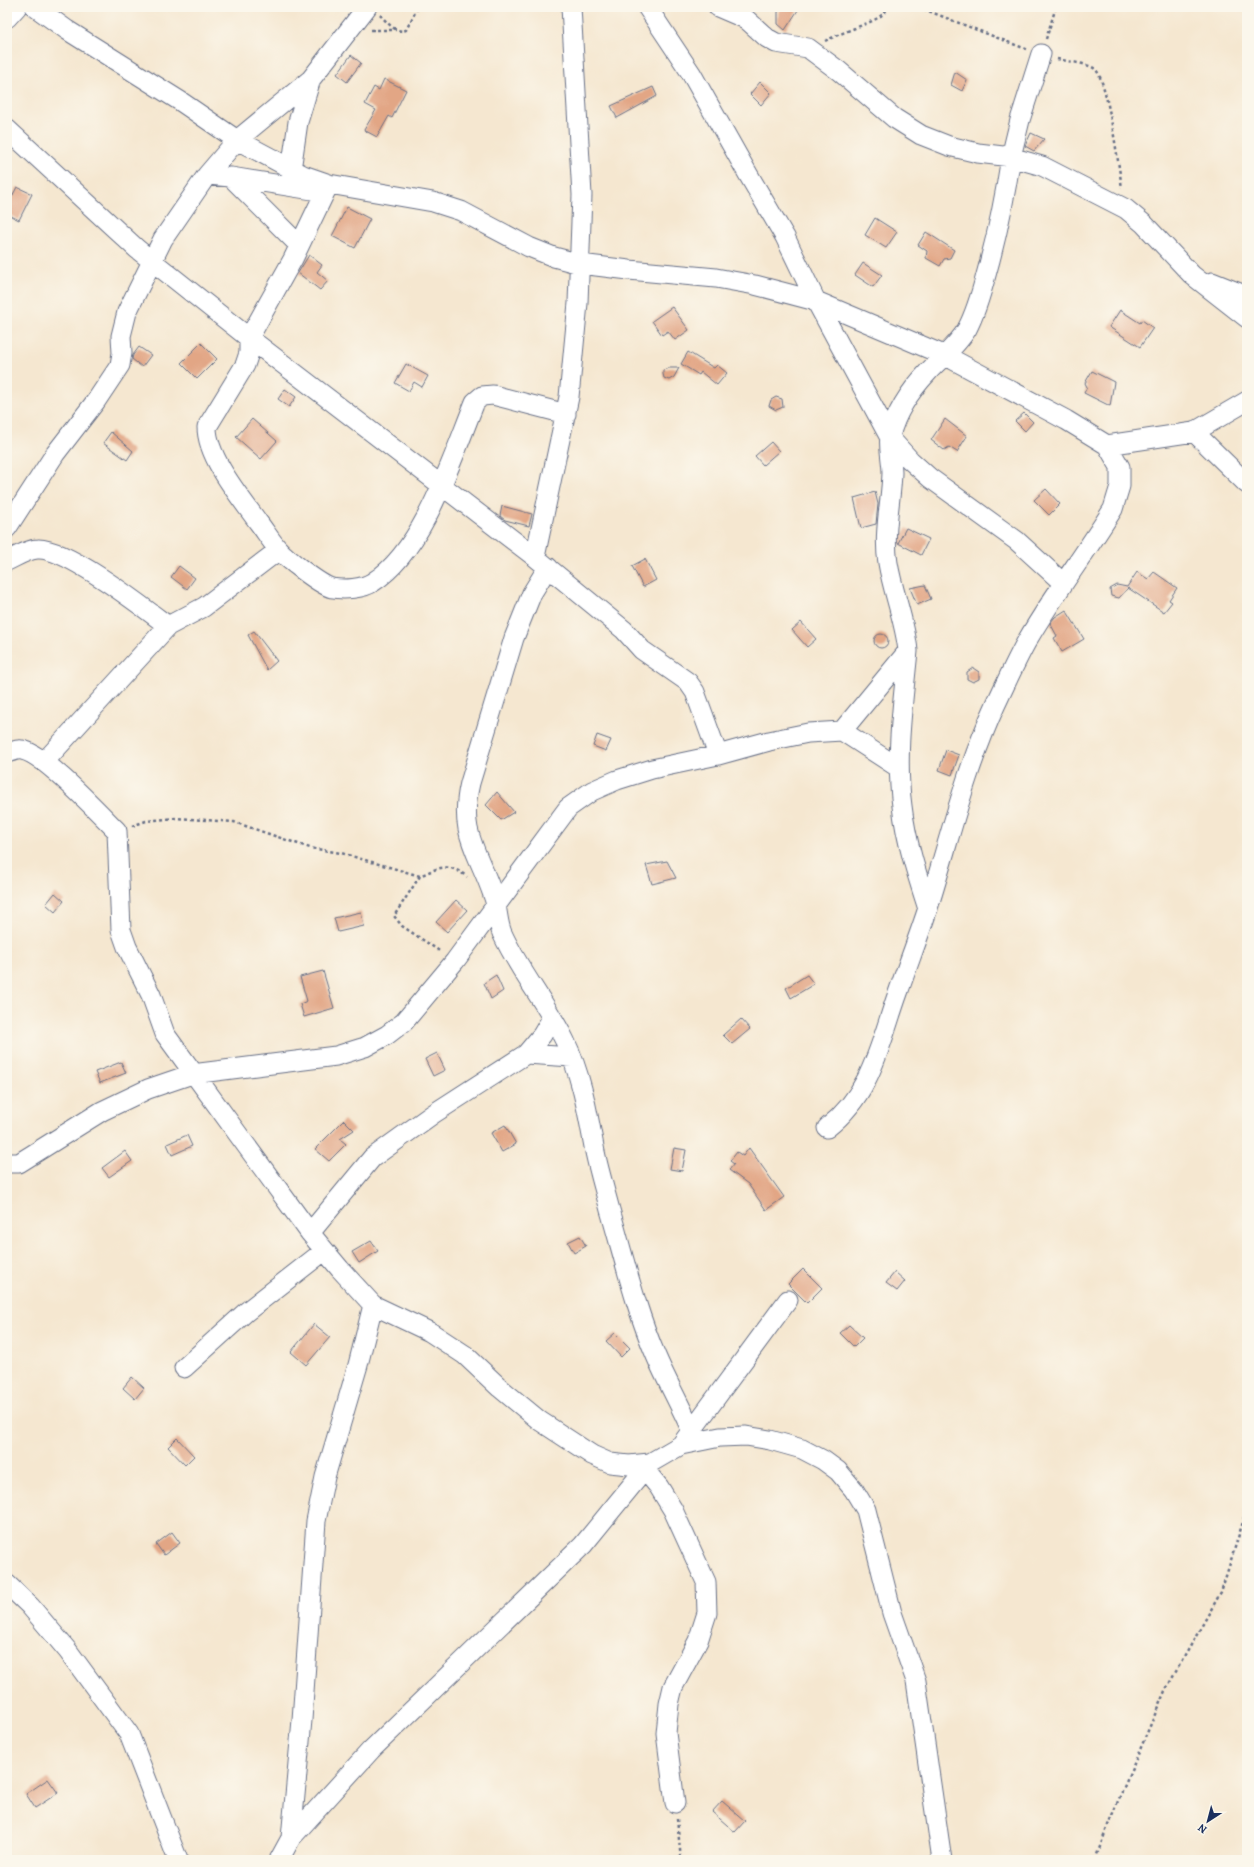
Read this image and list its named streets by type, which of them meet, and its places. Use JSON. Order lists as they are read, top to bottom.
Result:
{
  "north": "bottom left"
}
